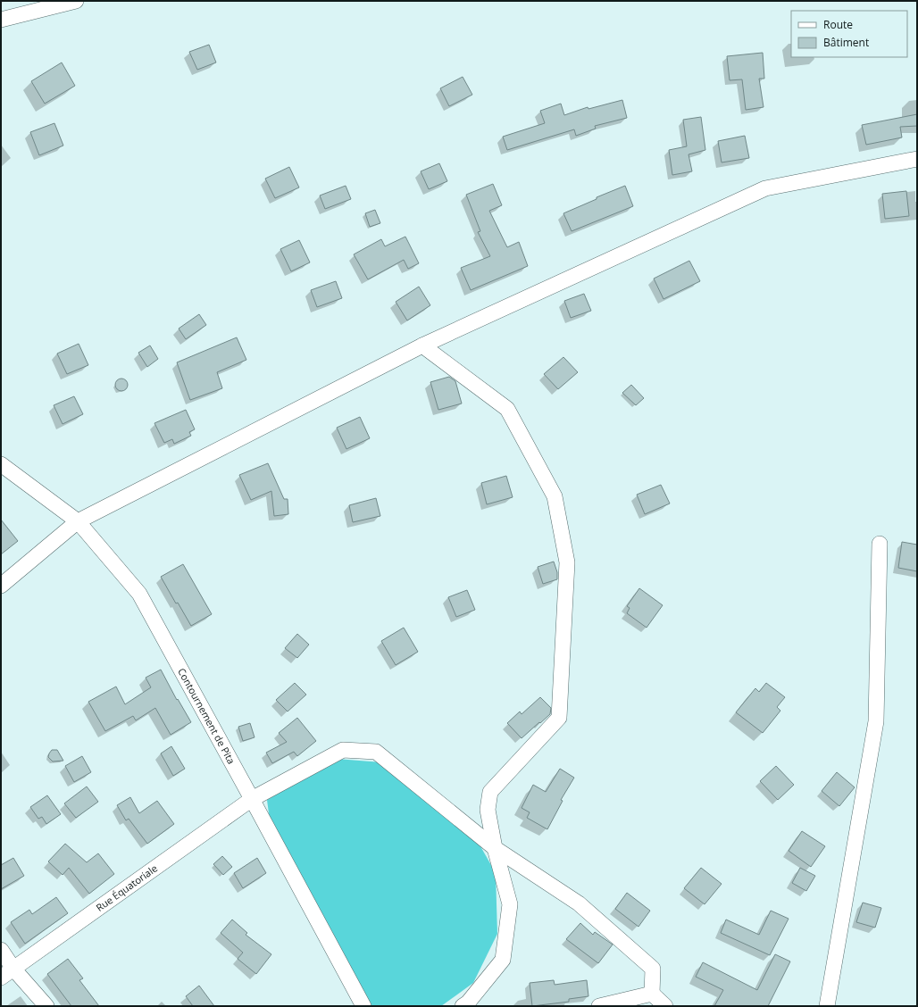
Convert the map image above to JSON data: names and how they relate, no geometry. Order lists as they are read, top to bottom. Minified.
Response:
{"streets":{"street":["Contournement de Pita","Rue Équatoriale"]},"crossings":[["Contournement de Pita","Rue Équatoriale"]],"legend":["Route","Bâtiment"]}
